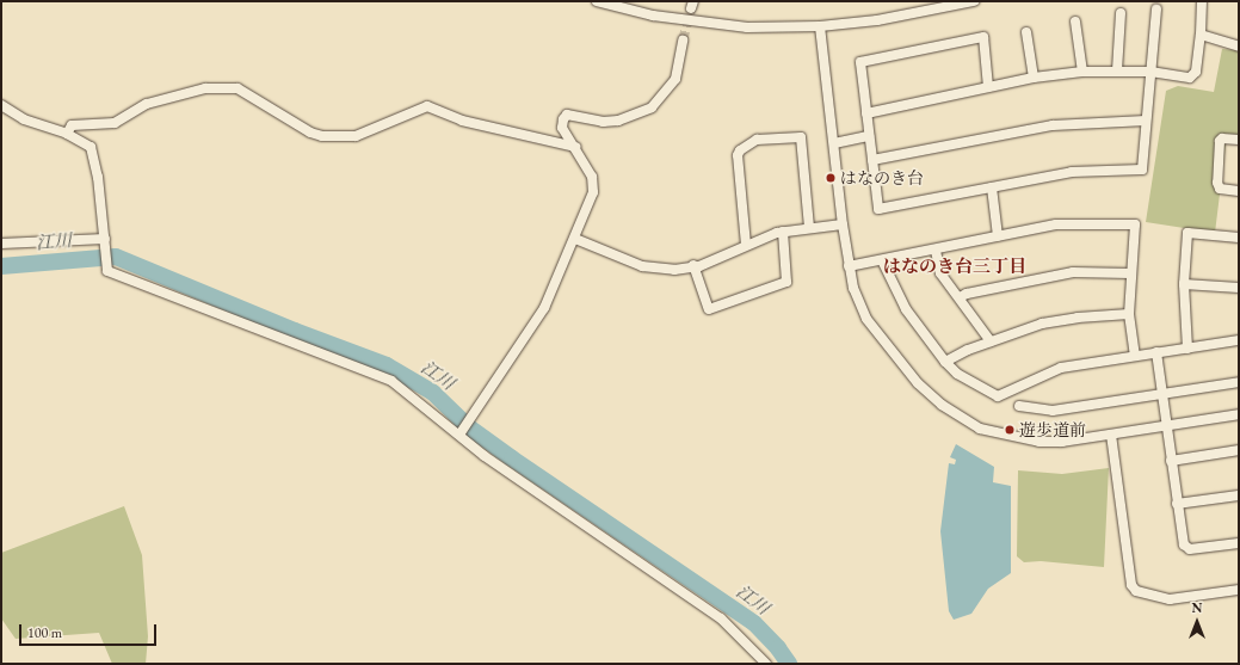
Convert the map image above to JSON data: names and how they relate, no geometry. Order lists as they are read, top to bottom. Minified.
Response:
{"districts":["はなのき台三丁目"],"water":["江川"],"places":["はなのき台","遊歩道前"],"scale_bar":"100 m","north":"top"}
